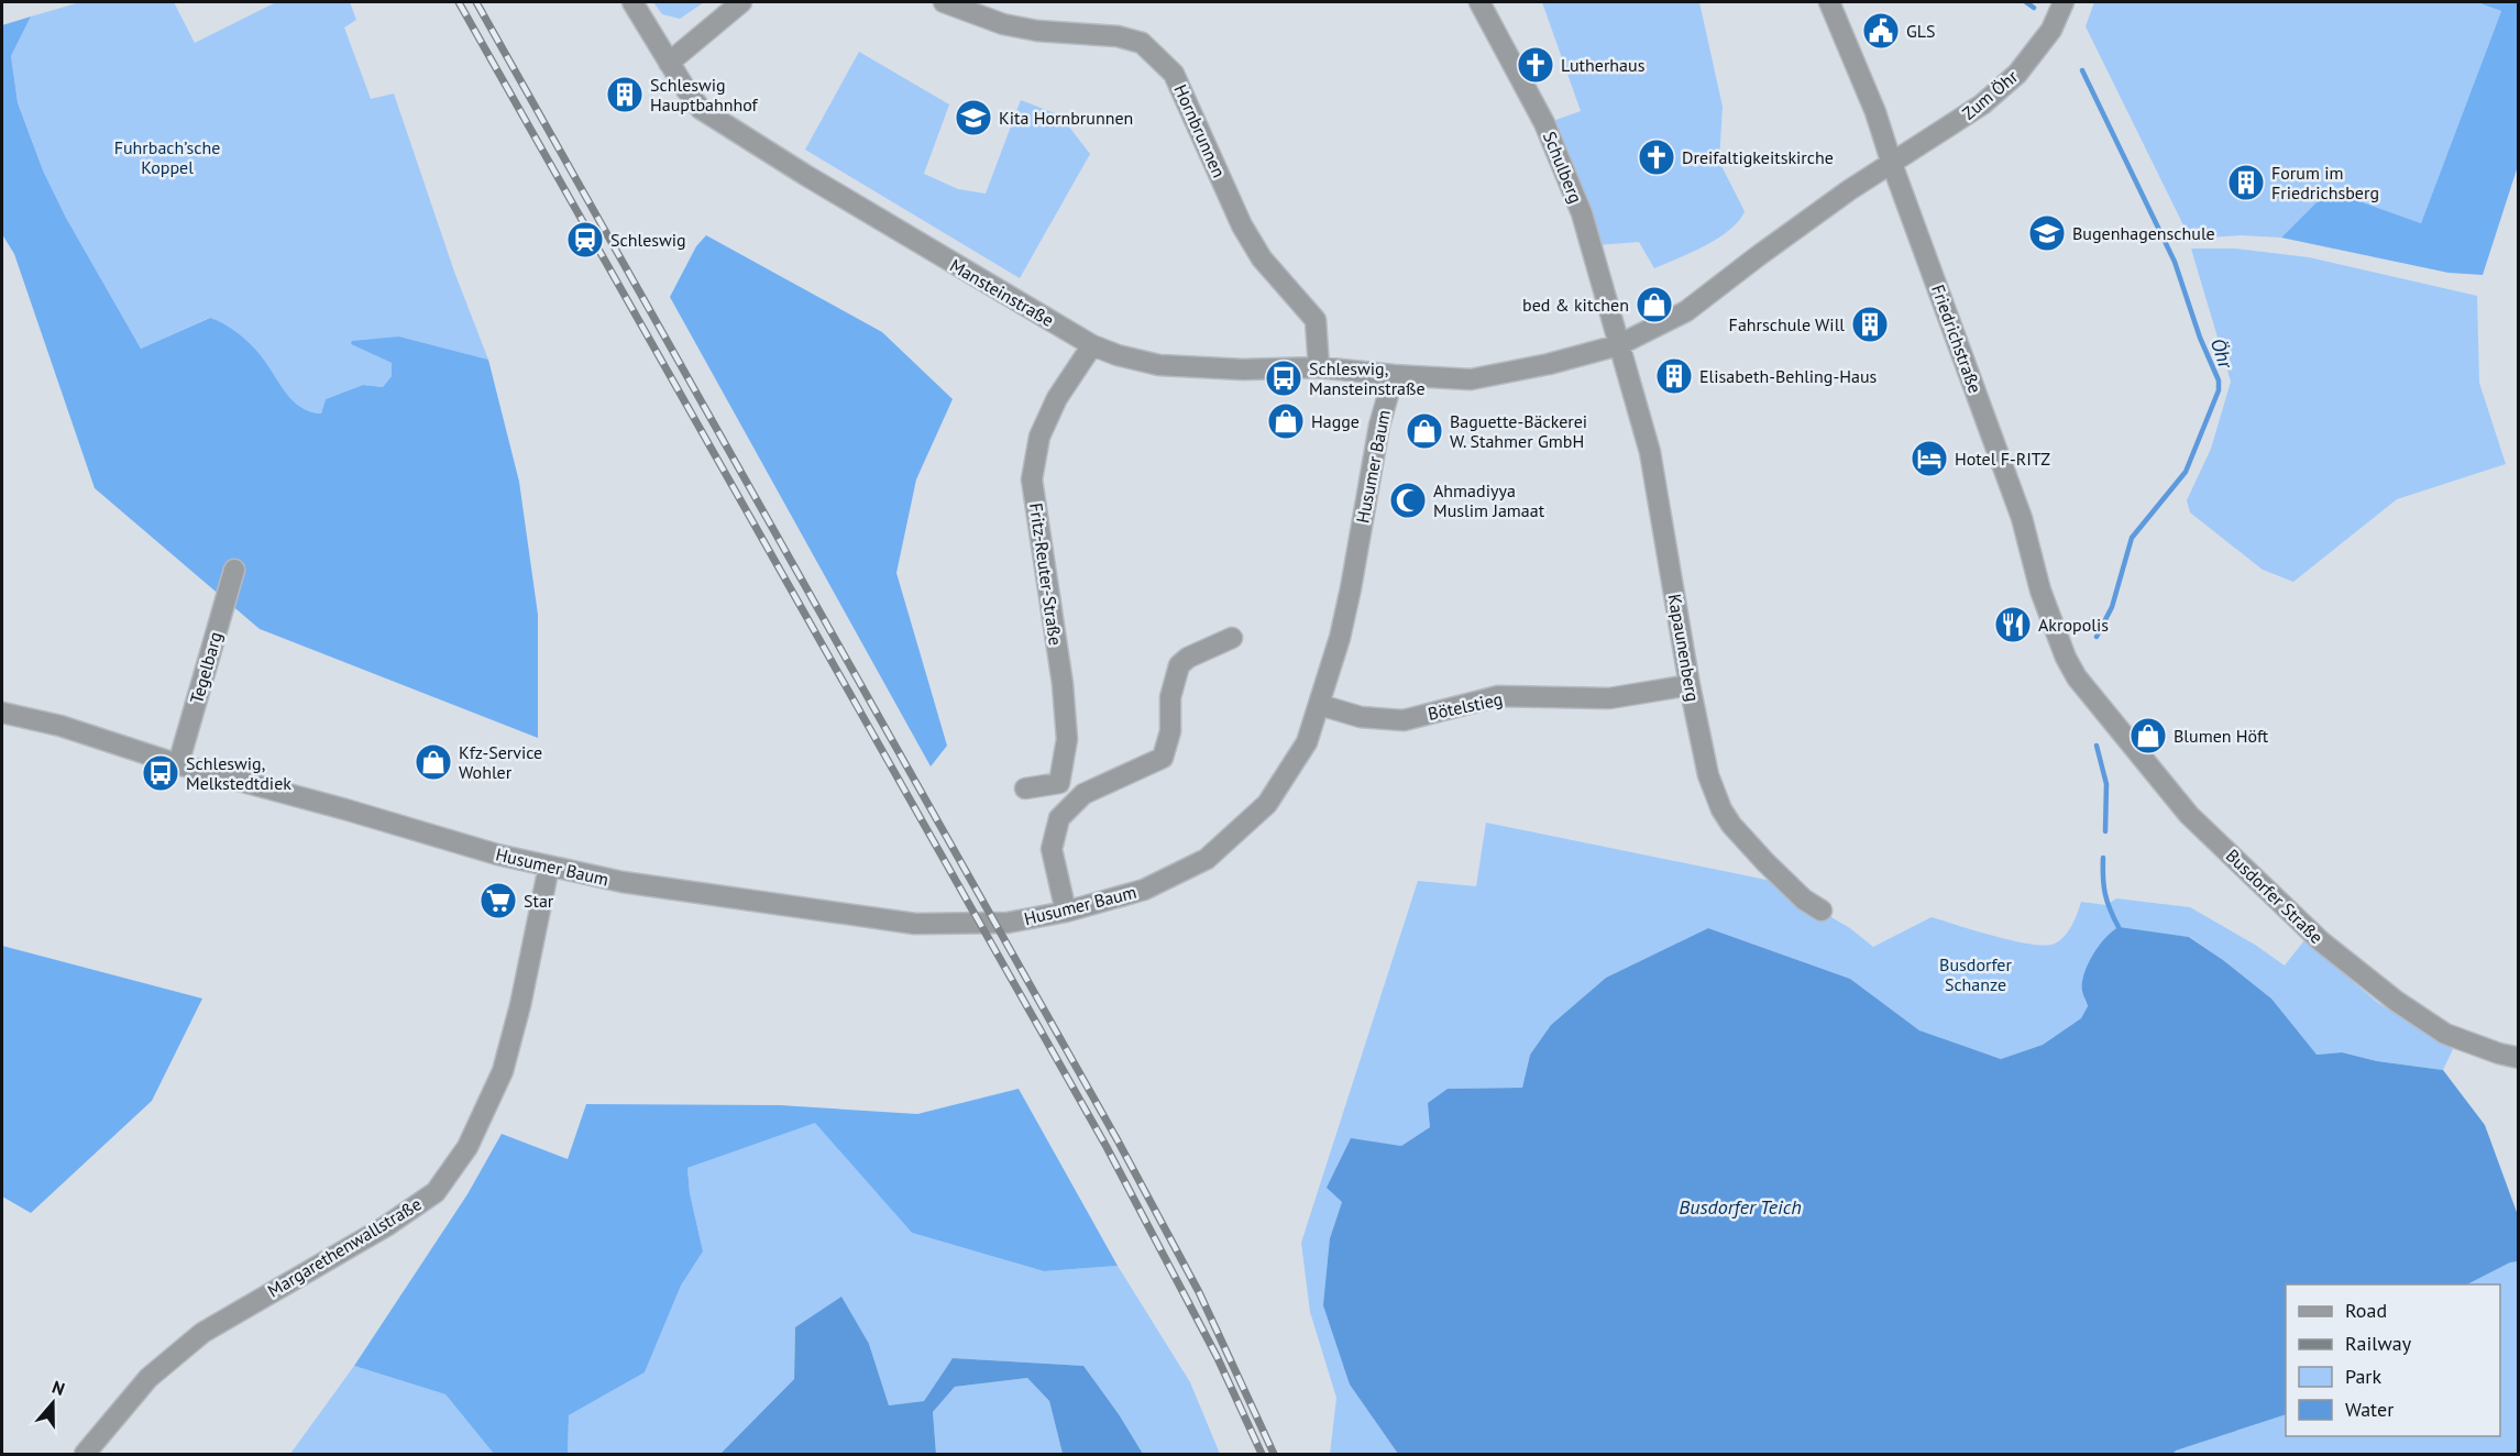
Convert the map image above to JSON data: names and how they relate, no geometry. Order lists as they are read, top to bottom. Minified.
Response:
{"streets":{"street":["Zum Öhr","Hornbrunnen","Schulberg","Mansteinstraße","Friedrichstraße","Husumer Baum","Fritz-Reuter-Straße","Kapaunenberg","Tegelbarg","Bötelstieg","Busdorfer Straße","Margarethenwallstraße"]},"crossings":[["Zum Öhr","Friedrichstraße"],["Hornbrunnen","Mansteinstraße"],["Schulberg","Kapaunenberg"],["Mansteinstraße","Husumer Baum"],["Mansteinstraße","Fritz-Reuter-Straße"],["Friedrichstraße","Busdorfer Straße"],["Husumer Baum","Tegelbarg"],["Husumer Baum","Bötelstieg"],["Husumer Baum","Margarethenwallstraße"],["Kapaunenberg","Bötelstieg"]],"water":["Öhr","Busdorfer Teich"],"parks":["Fuhrbach’sche Koppel","Busdorfer Schanze"],"places":{"public building":["GLS"],"church":["Lutherhaus","Dreifaltigkeitskirche"],"building":["Schleswig Hauptbahnhof","Forum im Friedrichsberg","Fahrschule Will","Elisabeth-Behling-Haus"],"school or university":["Kita Hornbrunnen","Bugenhagenschule"],"station":["Schleswig"],"shop":["bed & kitchen","Hagge","Baguette-Bäckerei W. Stahmer GmbH","Blumen Höft","Kfz-Service Wohler"],"bus stop":["Schleswig, Mansteinstraße","Schleswig, Melkstedtdiek"],"hotel":["Hotel F-RITZ"],"mosque":["Ahmadiyya Muslim Jamaat"],"restaurant":["Akropolis"],"supermarket":["Star"]},"legend":["Road","Railway","Park","Water"],"north":"top"}
